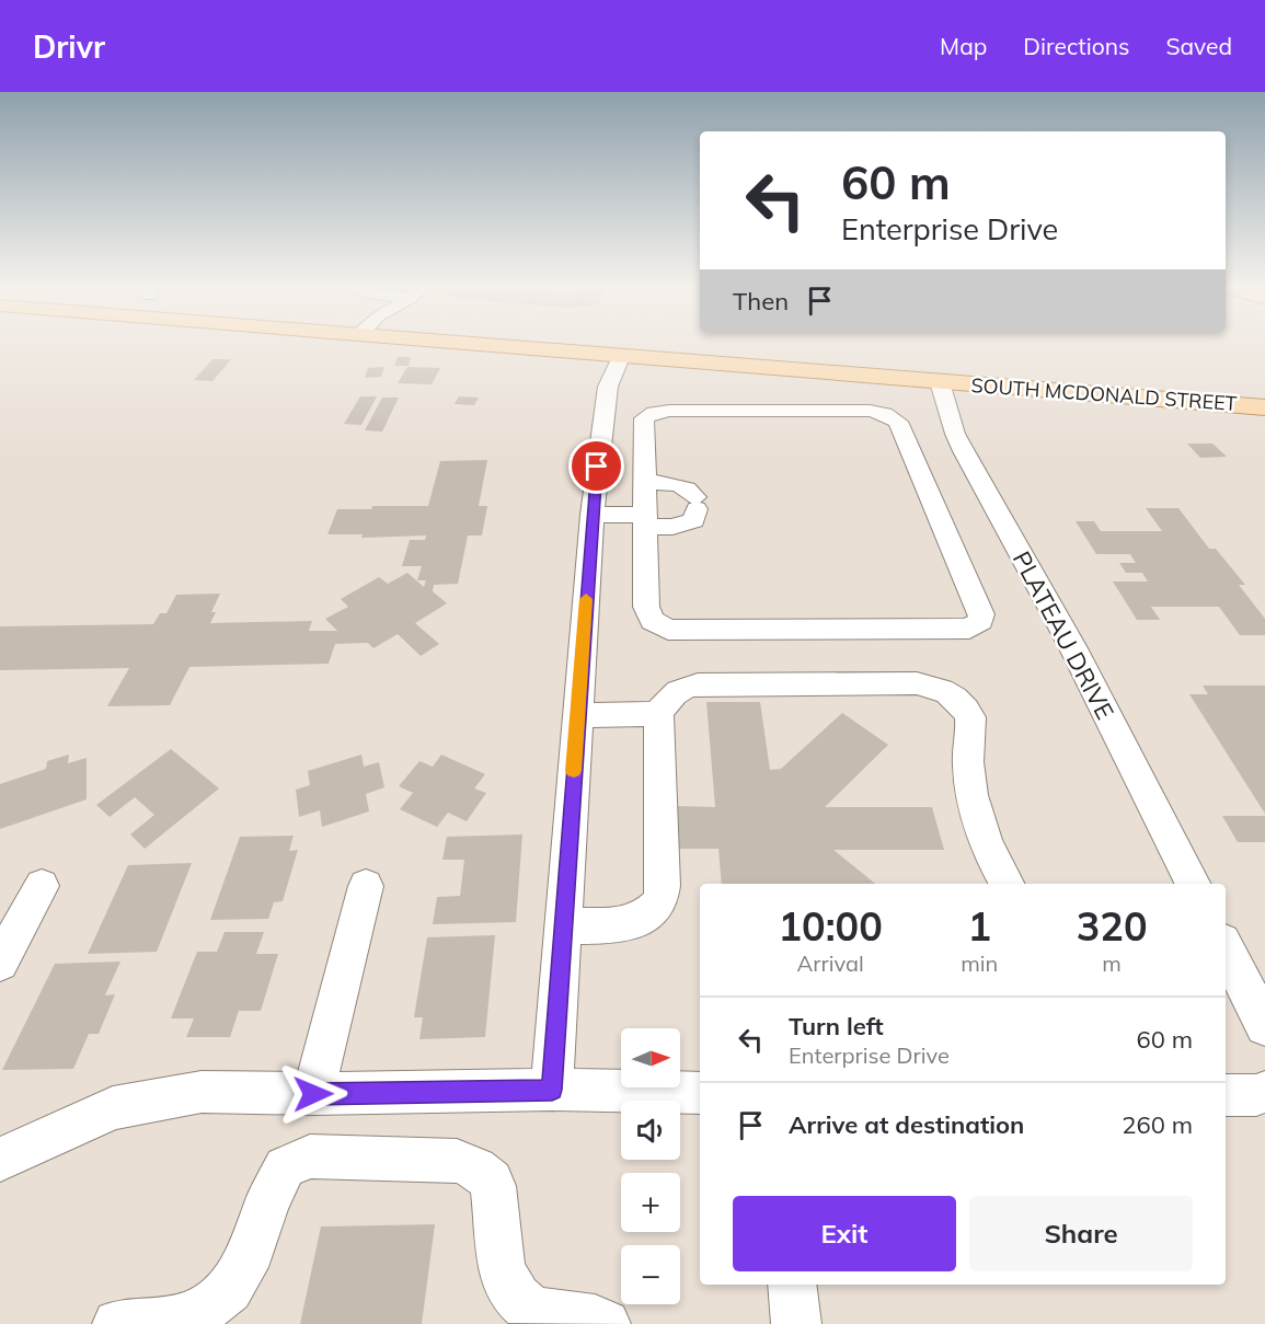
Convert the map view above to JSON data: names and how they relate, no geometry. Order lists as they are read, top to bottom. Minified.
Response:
{"streets":{"main road":["SOUTH MCDONALD STREET"],"street":["PLATEAU DRIVE"]},"crossings":[["SOUTH MCDONALD STREET","PLATEAU DRIVE"]],"north":"right","page":{"header":"Drivr","nav":["Map","Directions","Saved"],"turn":["60 m","Enterprise Drive"],"then":"Then","eta":["10:00","Arrival","1","min","320","m"],"list":[{"name":"Turn left","note":"Enterprise Drive","value":"60 m"},{"name":"Arrive at destination","value":"260 m"}],"map_buttons":["+","−"],"buttons":["Exit","Share"]}}
